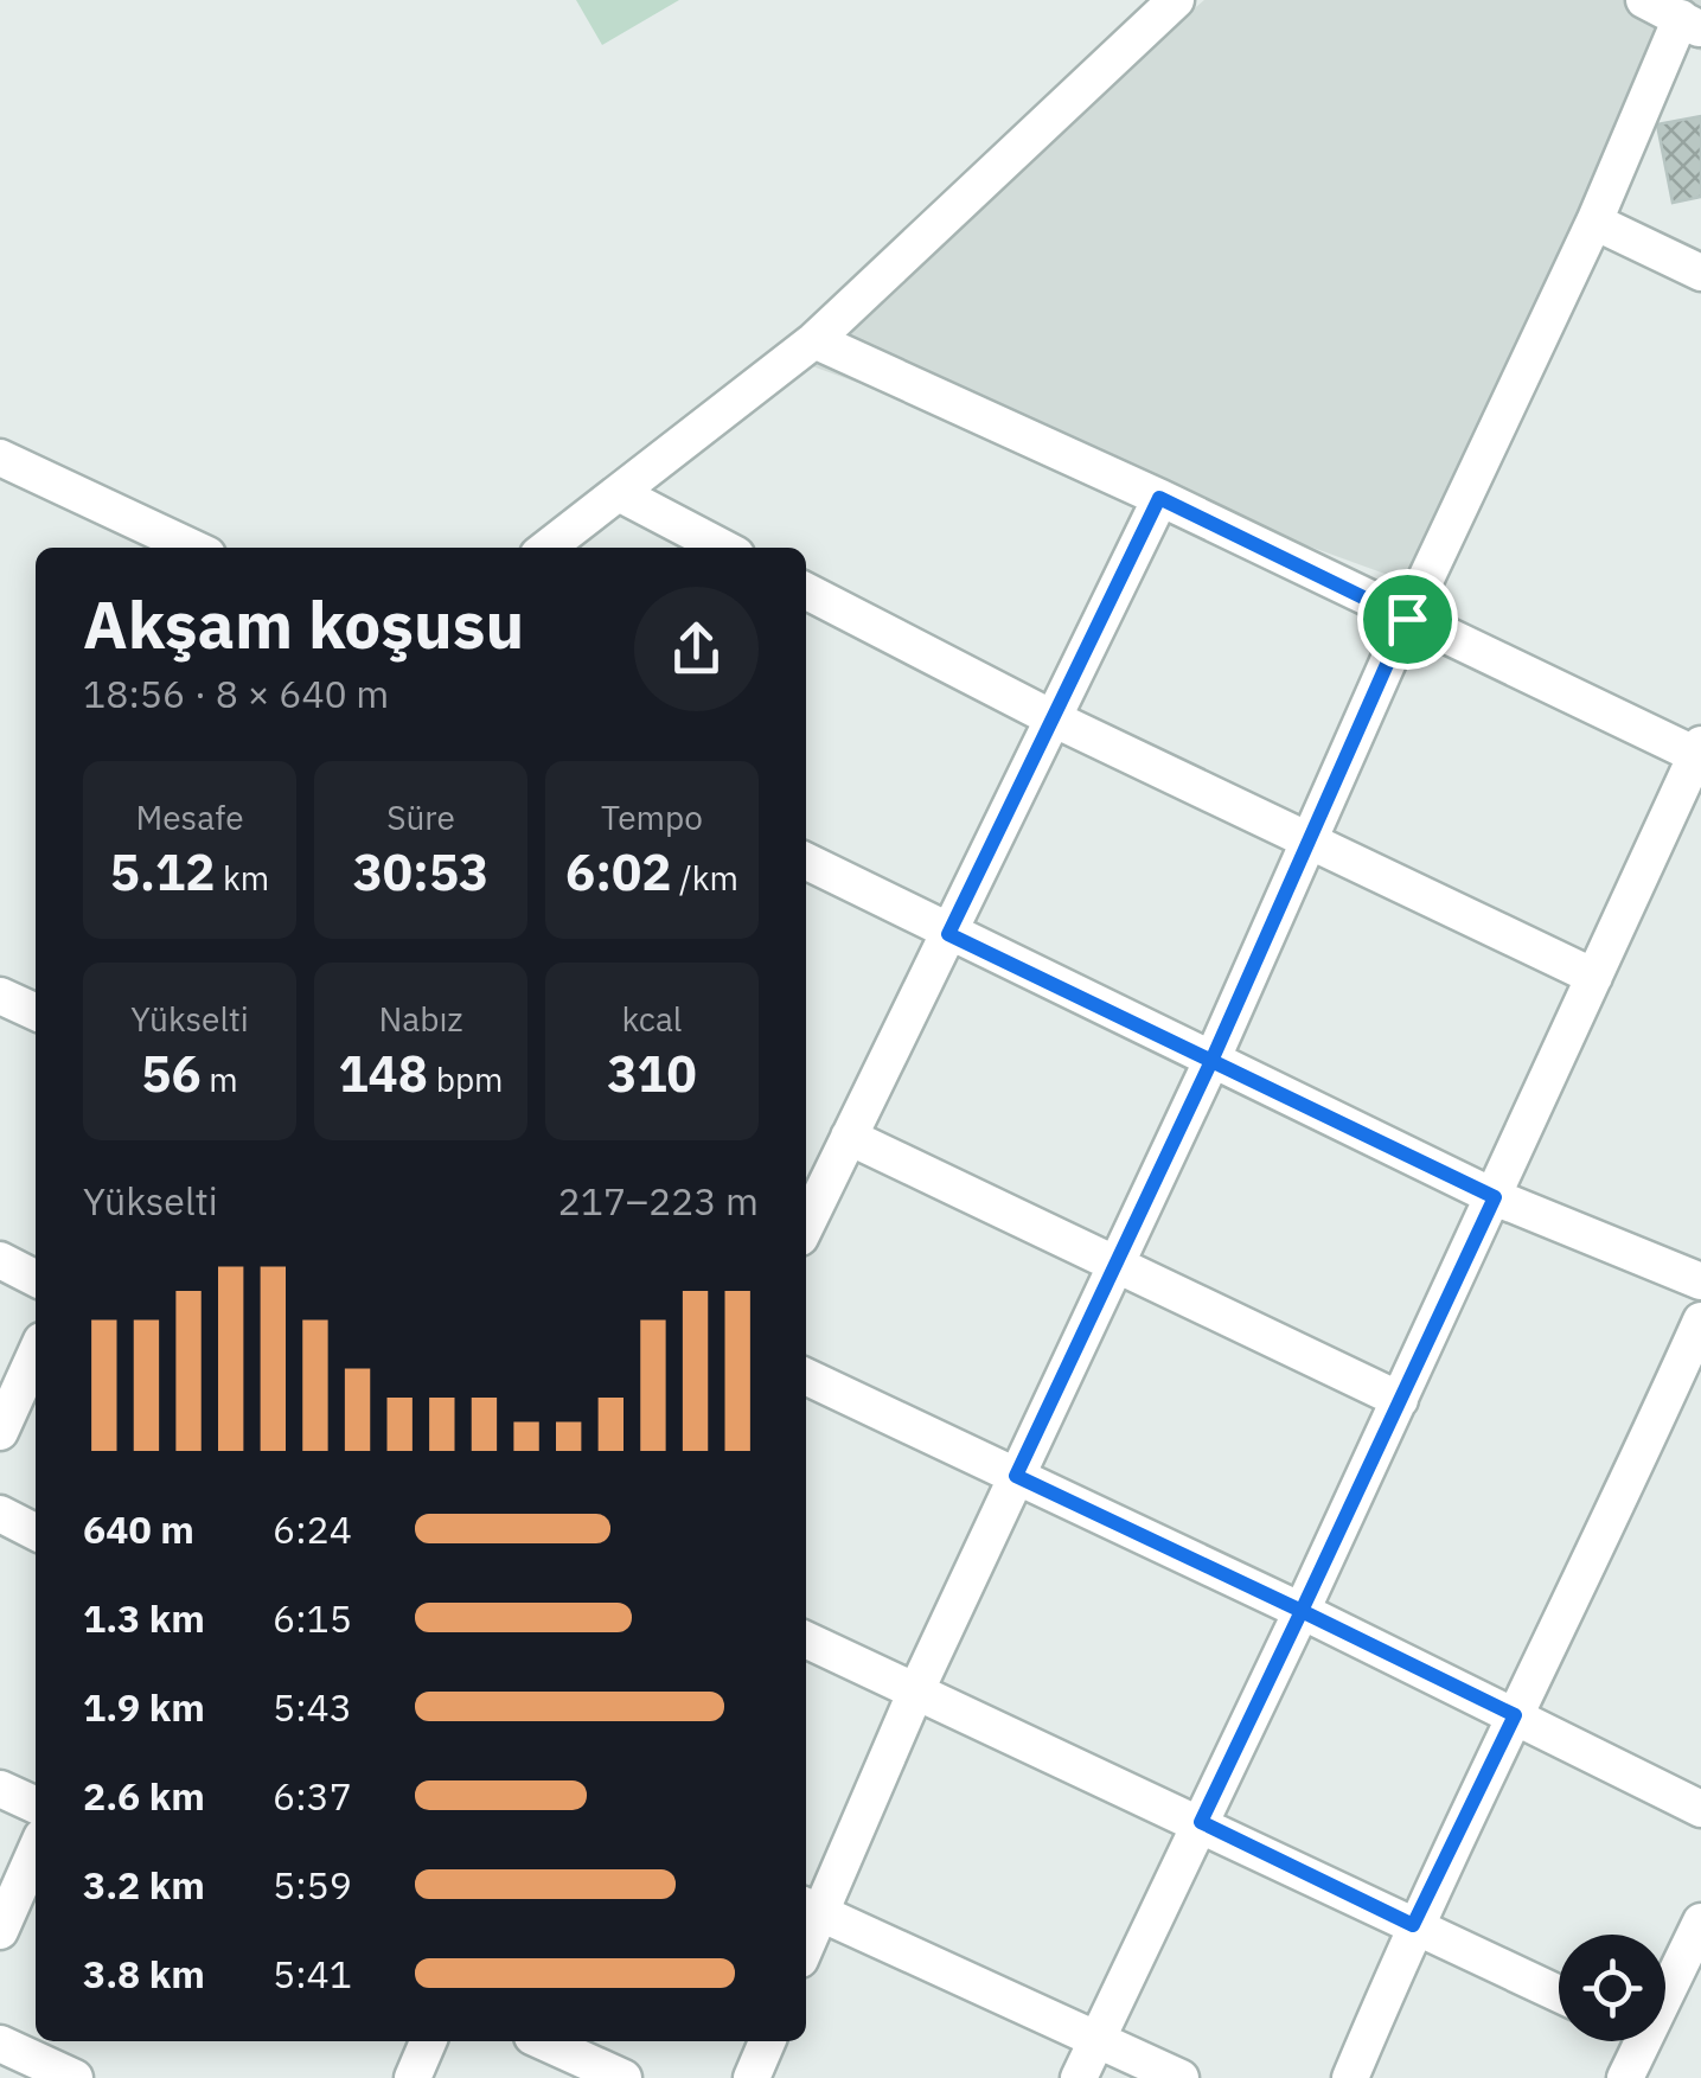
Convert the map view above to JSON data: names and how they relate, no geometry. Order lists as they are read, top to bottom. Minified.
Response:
{"page":{"heading":["Akşam koşusu","18:56 · 8 × 640 m"],"stats":[["Mesafe","5.12 km"],["Süre","30:53"],["Tempo","6:02 /km"],["Yükselti","56 m"],["Nabız","148 bpm"],["kcal","310"]],"chart":["Yükselti","217–223 m"],"list":[{"name":"640 m","note":"6:24"},{"name":"1.3 km","note":"6:15"},{"name":"1.9 km","note":"5:43"},{"name":"2.6 km","note":"6:37"},{"name":"3.2 km","note":"5:59"},{"name":"3.8 km","note":"5:41"}]}}
